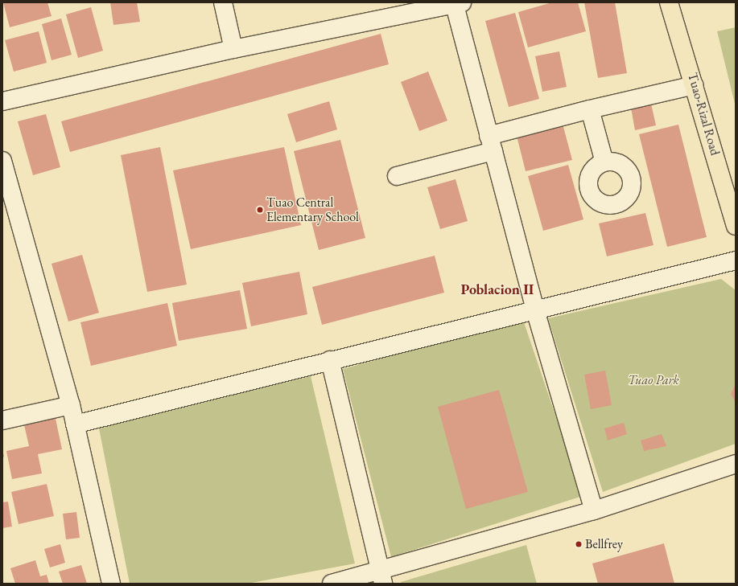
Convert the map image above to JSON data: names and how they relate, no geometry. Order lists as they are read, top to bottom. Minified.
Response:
{"streets":{"main road":["Tuao-Rizal Road"]},"districts":["Poblacion II"],"parks":["Tuao Park"],"places":["Tuao Central Elementary School","Bellfrey"]}
